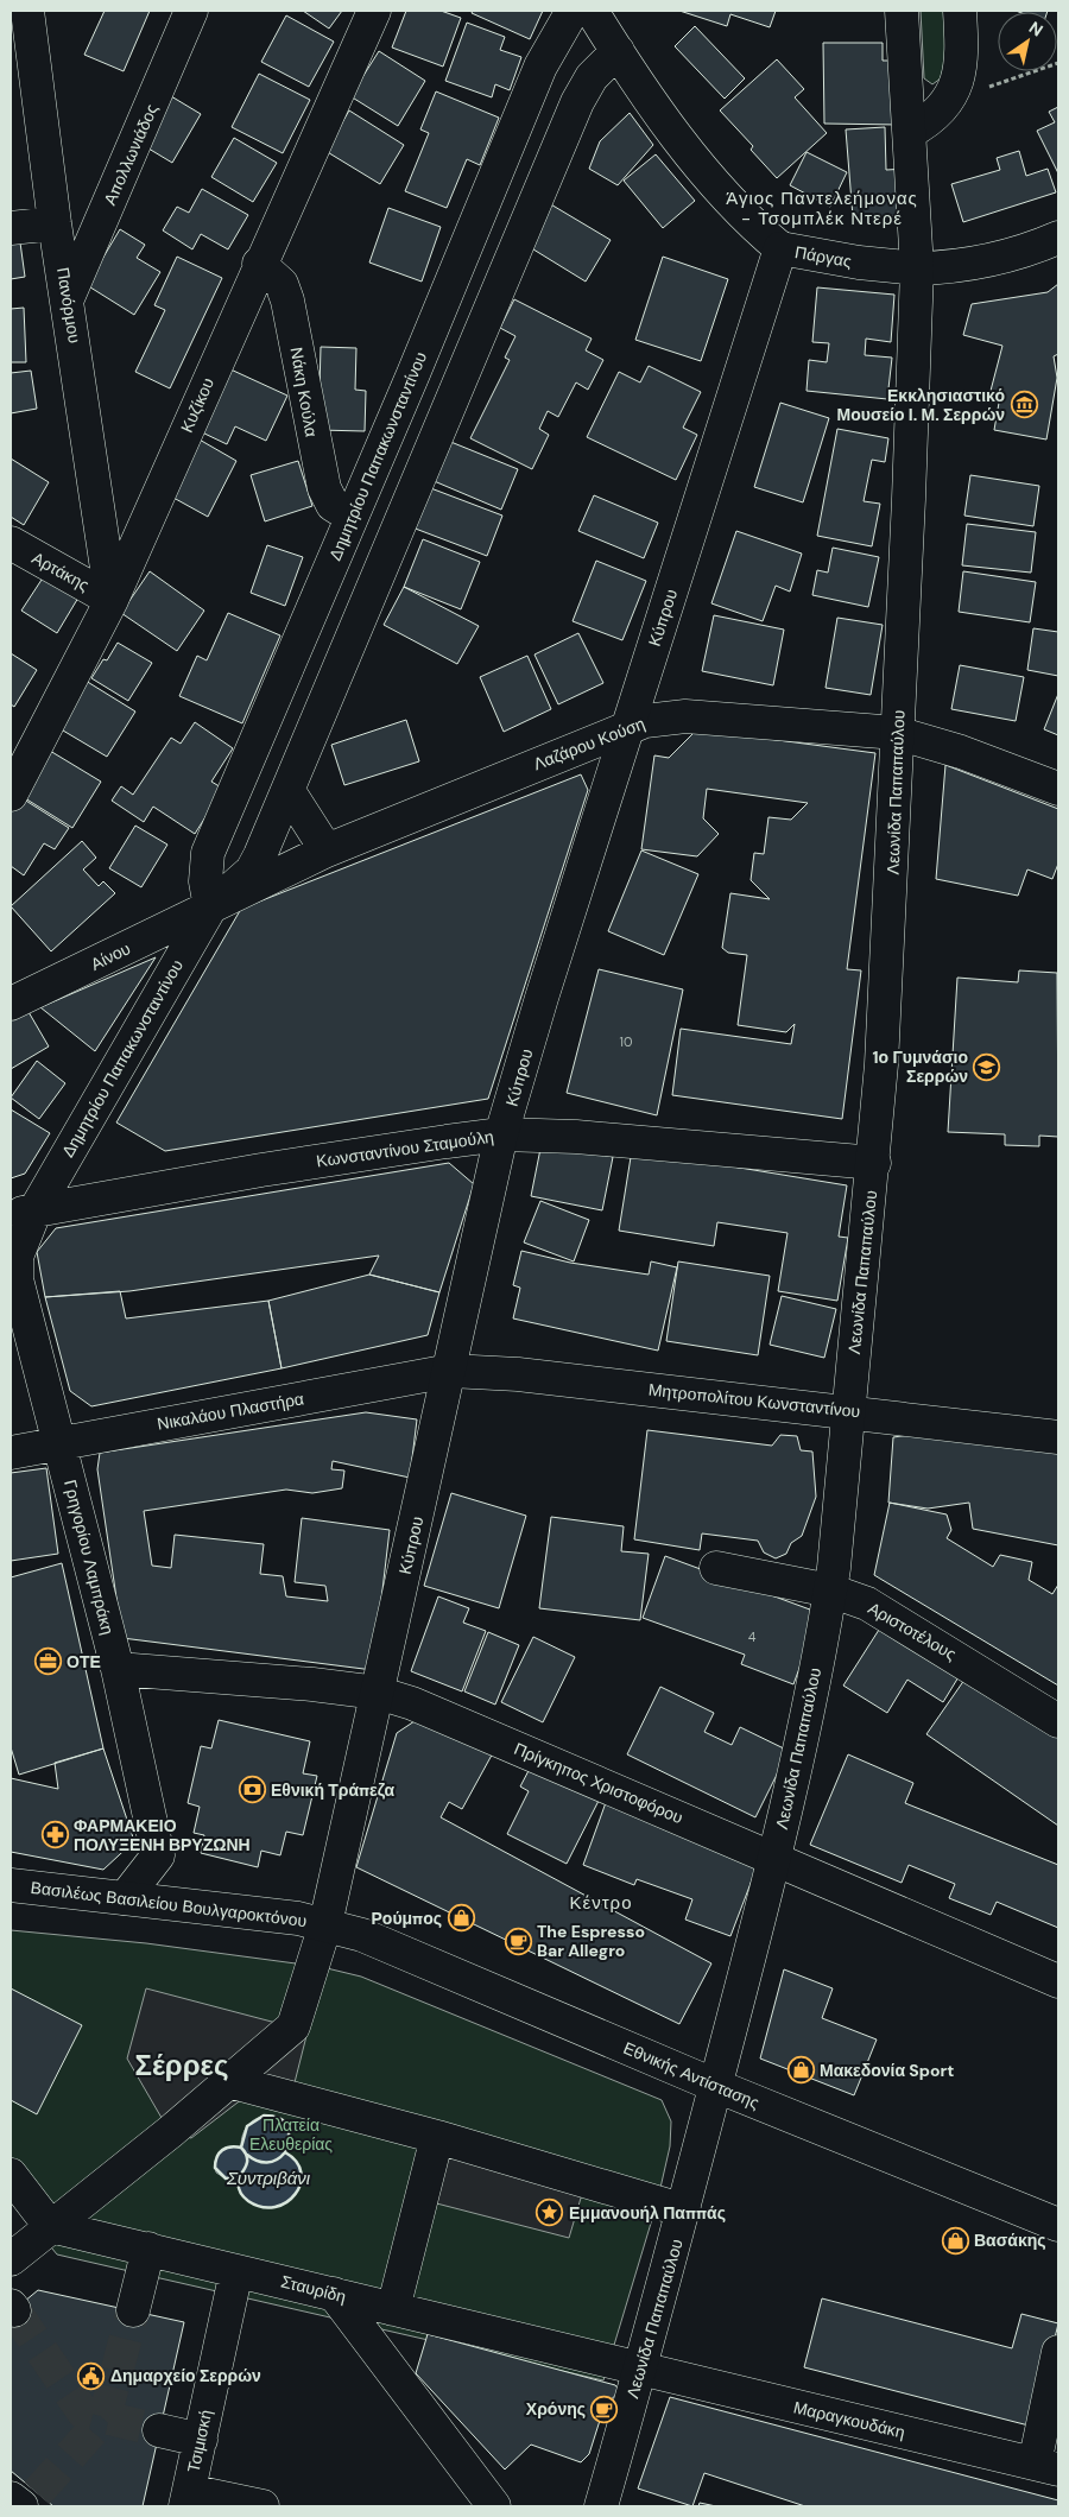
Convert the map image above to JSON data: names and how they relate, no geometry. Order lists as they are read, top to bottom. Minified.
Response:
{"streets":{"street":["Απολλωνιάδος","Πάργας","Πανόρμου","Νάκη Κούλα","Κυζίκου","Δημητρίου Παπακωνσταντίνου","Αρτάκης","Κύπρου","Λαζάρου Κούση","Λεωνίδα Παπαπαύλου","Αίνου","Κωνσταντίνου Σταμούλη","Μητροπολίτου Κωνσταντίνου","Νικαλάου Πλαστήρα","Γρηγορίου Λαμπράκη","Αριστοτέλους","Πρίγκηπος Χριστοφόρου","Βασιλέως Βασιλείου Βουλγαροκτόνου","Εθνικής Αντίστασης","Σταυρίδη","Μαραγκουδάκη","Τσιμισκή"]},"crossings":[["Απολλωνιάδος","Πανόρμου"],["Πάργας","Δημητρίου Παπακωνσταντίνου"],["Πάργας","Κύπρου"],["Πάργας","Λεωνίδα Παπαπαύλου"],["Πανόρμου","Κυζίκου"],["Πανόρμου","Αρτάκης"],["Νάκη Κούλα","Κυζίκου"],["Νάκη Κούλα","Δημητρίου Παπακωνσταντίνου"],["Κυζίκου","Αρτάκης"],["Δημητρίου Παπακωνσταντίνου","Λαζάρου Κούση"],["Δημητρίου Παπακωνσταντίνου","Αίνου"],["Δημητρίου Παπακωνσταντίνου","Κωνσταντίνου Σταμούλη"],["Δημητρίου Παπακωνσταντίνου","Γρηγορίου Λαμπράκη"],["Κύπρου","Λαζάρου Κούση"],["Κύπρου","Κωνσταντίνου Σταμούλη"],["Κύπρου","Μητροπολίτου Κωνσταντίνου"],["Κύπρου","Νικαλάου Πλαστήρα"],["Κύπρου","Πρίγκηπος Χριστοφόρου"],["Κύπρου","Βασιλέως Βασιλείου Βουλγαροκτόνου"],["Κύπρου","Εθνικής Αντίστασης"],["Κύπρου","Σταυρίδη"],["Λαζάρου Κούση","Λεωνίδα Παπαπαύλου"],["Λαζάρου Κούση","Αίνου"],["Λεωνίδα Παπαπαύλου","Κωνσταντίνου Σταμούλη"],["Λεωνίδα Παπαπαύλου","Μητροπολίτου Κωνσταντίνου"],["Λεωνίδα Παπαπαύλου","Αριστοτέλους"],["Λεωνίδα Παπαπαύλου","Πρίγκηπος Χριστοφόρου"],["Λεωνίδα Παπαπαύλου","Εθνικής Αντίστασης"],["Λεωνίδα Παπαπαύλου","Σταυρίδη"],["Λεωνίδα Παπαπαύλου","Μαραγκουδάκη"],["Κωνσταντίνου Σταμούλη","Γρηγορίου Λαμπράκη"],["Μητροπολίτου Κωνσταντίνου","Νικαλάου Πλαστήρα"],["Νικαλάου Πλαστήρα","Γρηγορίου Λαμπράκη"],["Γρηγορίου Λαμπράκη","Πρίγκηπος Χριστοφόρου"],["Γρηγορίου Λαμπράκη","Βασιλέως Βασιλείου Βουλγαροκτόνου"],["Βασιλέως Βασιλείου Βουλγαροκτόνου","Εθνικής Αντίστασης"],["Σταυρίδη","Μαραγκουδάκη"],["Σταυρίδη","Τσιμισκή"]],"districts":["Άγιος Παντελεήμονας - Τσομπλέκ Ντερέ","Κέντρο","Σέρρες"],"water":["Συντριβάνι"],"parks":["Πλατεία Ελευθερίας"],"places":{"museum":["Εκκλησιαστικό Μουσείο Ι. Μ. Σερρών"],"school or university":["1ο Γυμνάσιο Σερρών"],"office":["ΟΤΕ"],"bank":["Εθνική Τράπεζα"],"pharmacy":["ΦΑΡΜΑΚΕΙΟ ΠΟΛΥΞΕΝΗ ΒΡΥΖΩΝΗ"],"shop":["Ρούμπος","Μακεδονία Sport","Βασάκης"],"cafe":["The Espresso Bar Allegro","Χρόνης"],"place":["Εμμανουήλ Παππάς"],"public building":["Δημαρχείο Σερρών"]},"house_numbers":["10","4"],"north":"top right"}
